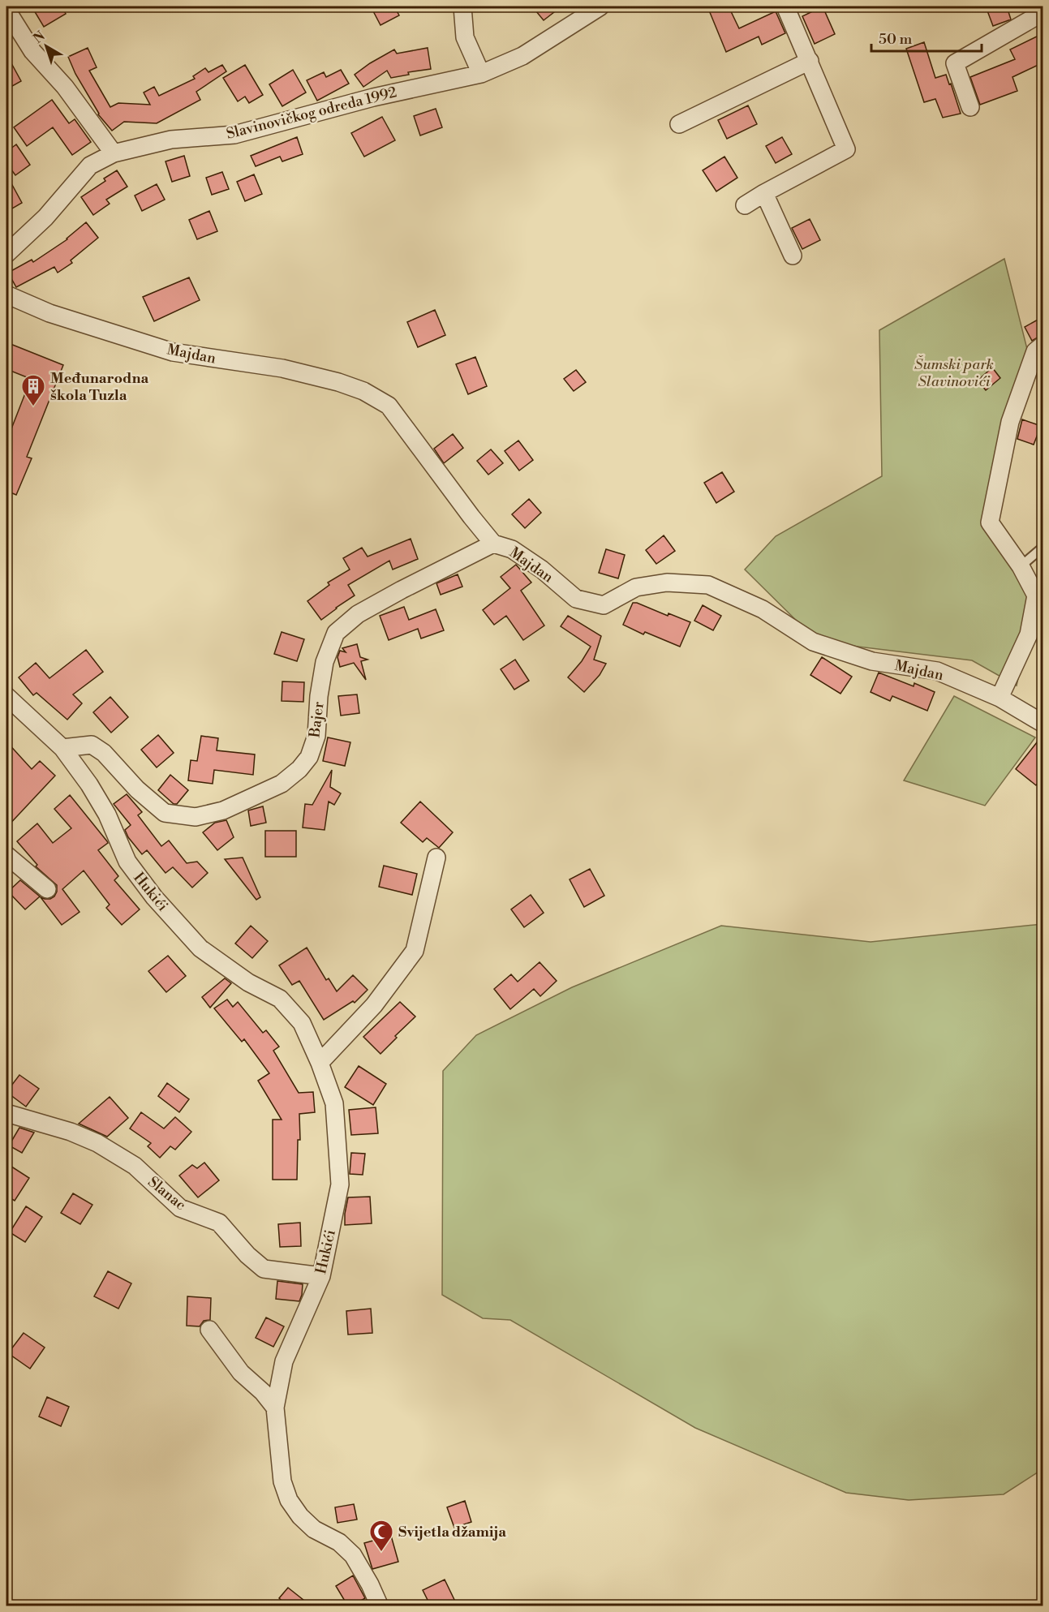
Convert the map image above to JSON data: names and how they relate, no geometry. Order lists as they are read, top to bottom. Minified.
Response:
{"streets":{"street":["Slavinovičkog odreda 1992","Majdan","Bajer","Hukići","Slanac"]},"crossings":[["Majdan","Bajer"],["Bajer","Hukići"],["Hukići","Slanac"]],"parks":["Šumski park Slavinovići"],"places":{"building":["Međunarodna škola Tuzla"],"mosque":["Svijetla džamija"]},"scale_bar":"50 m","north":"top left"}
